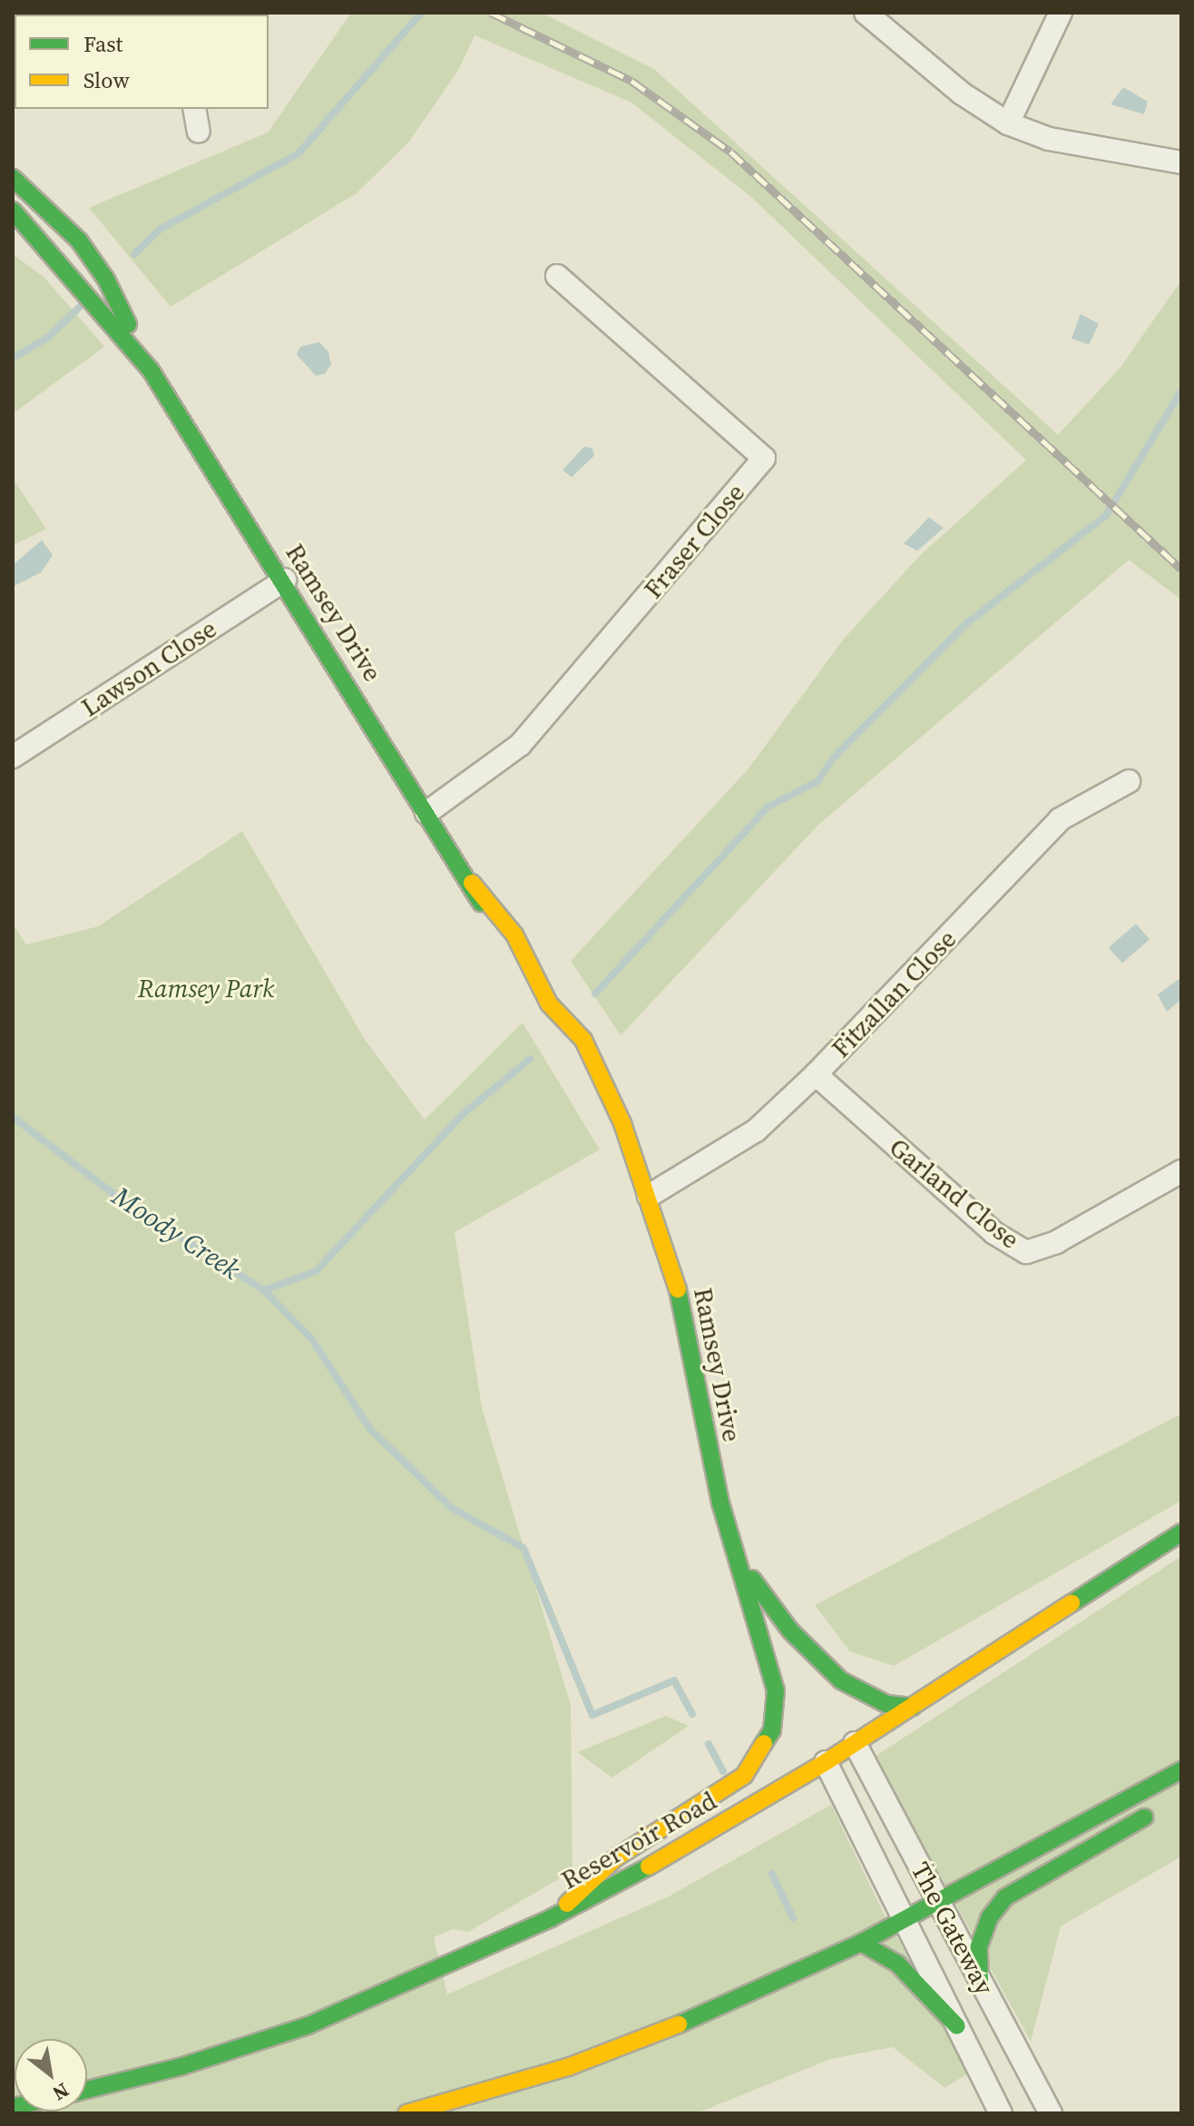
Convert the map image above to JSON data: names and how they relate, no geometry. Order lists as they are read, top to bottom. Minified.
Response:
{"streets":{"main road":["Ramsey Drive","Reservoir Road"],"street":["Fraser Close","Lawson Close","Fitzallan Close","Garland Close","The Gateway"]},"crossings":[["Fraser Close","Ramsey Drive"],["Ramsey Drive","Lawson Close"],["Ramsey Drive","Fitzallan Close"],["Ramsey Drive","Reservoir Road"],["Fitzallan Close","Garland Close"],["Reservoir Road","The Gateway"]],"water":["Moody Creek"],"parks":["Ramsey Park"],"legend":["Fast","Slow"],"north":"bottom right"}
